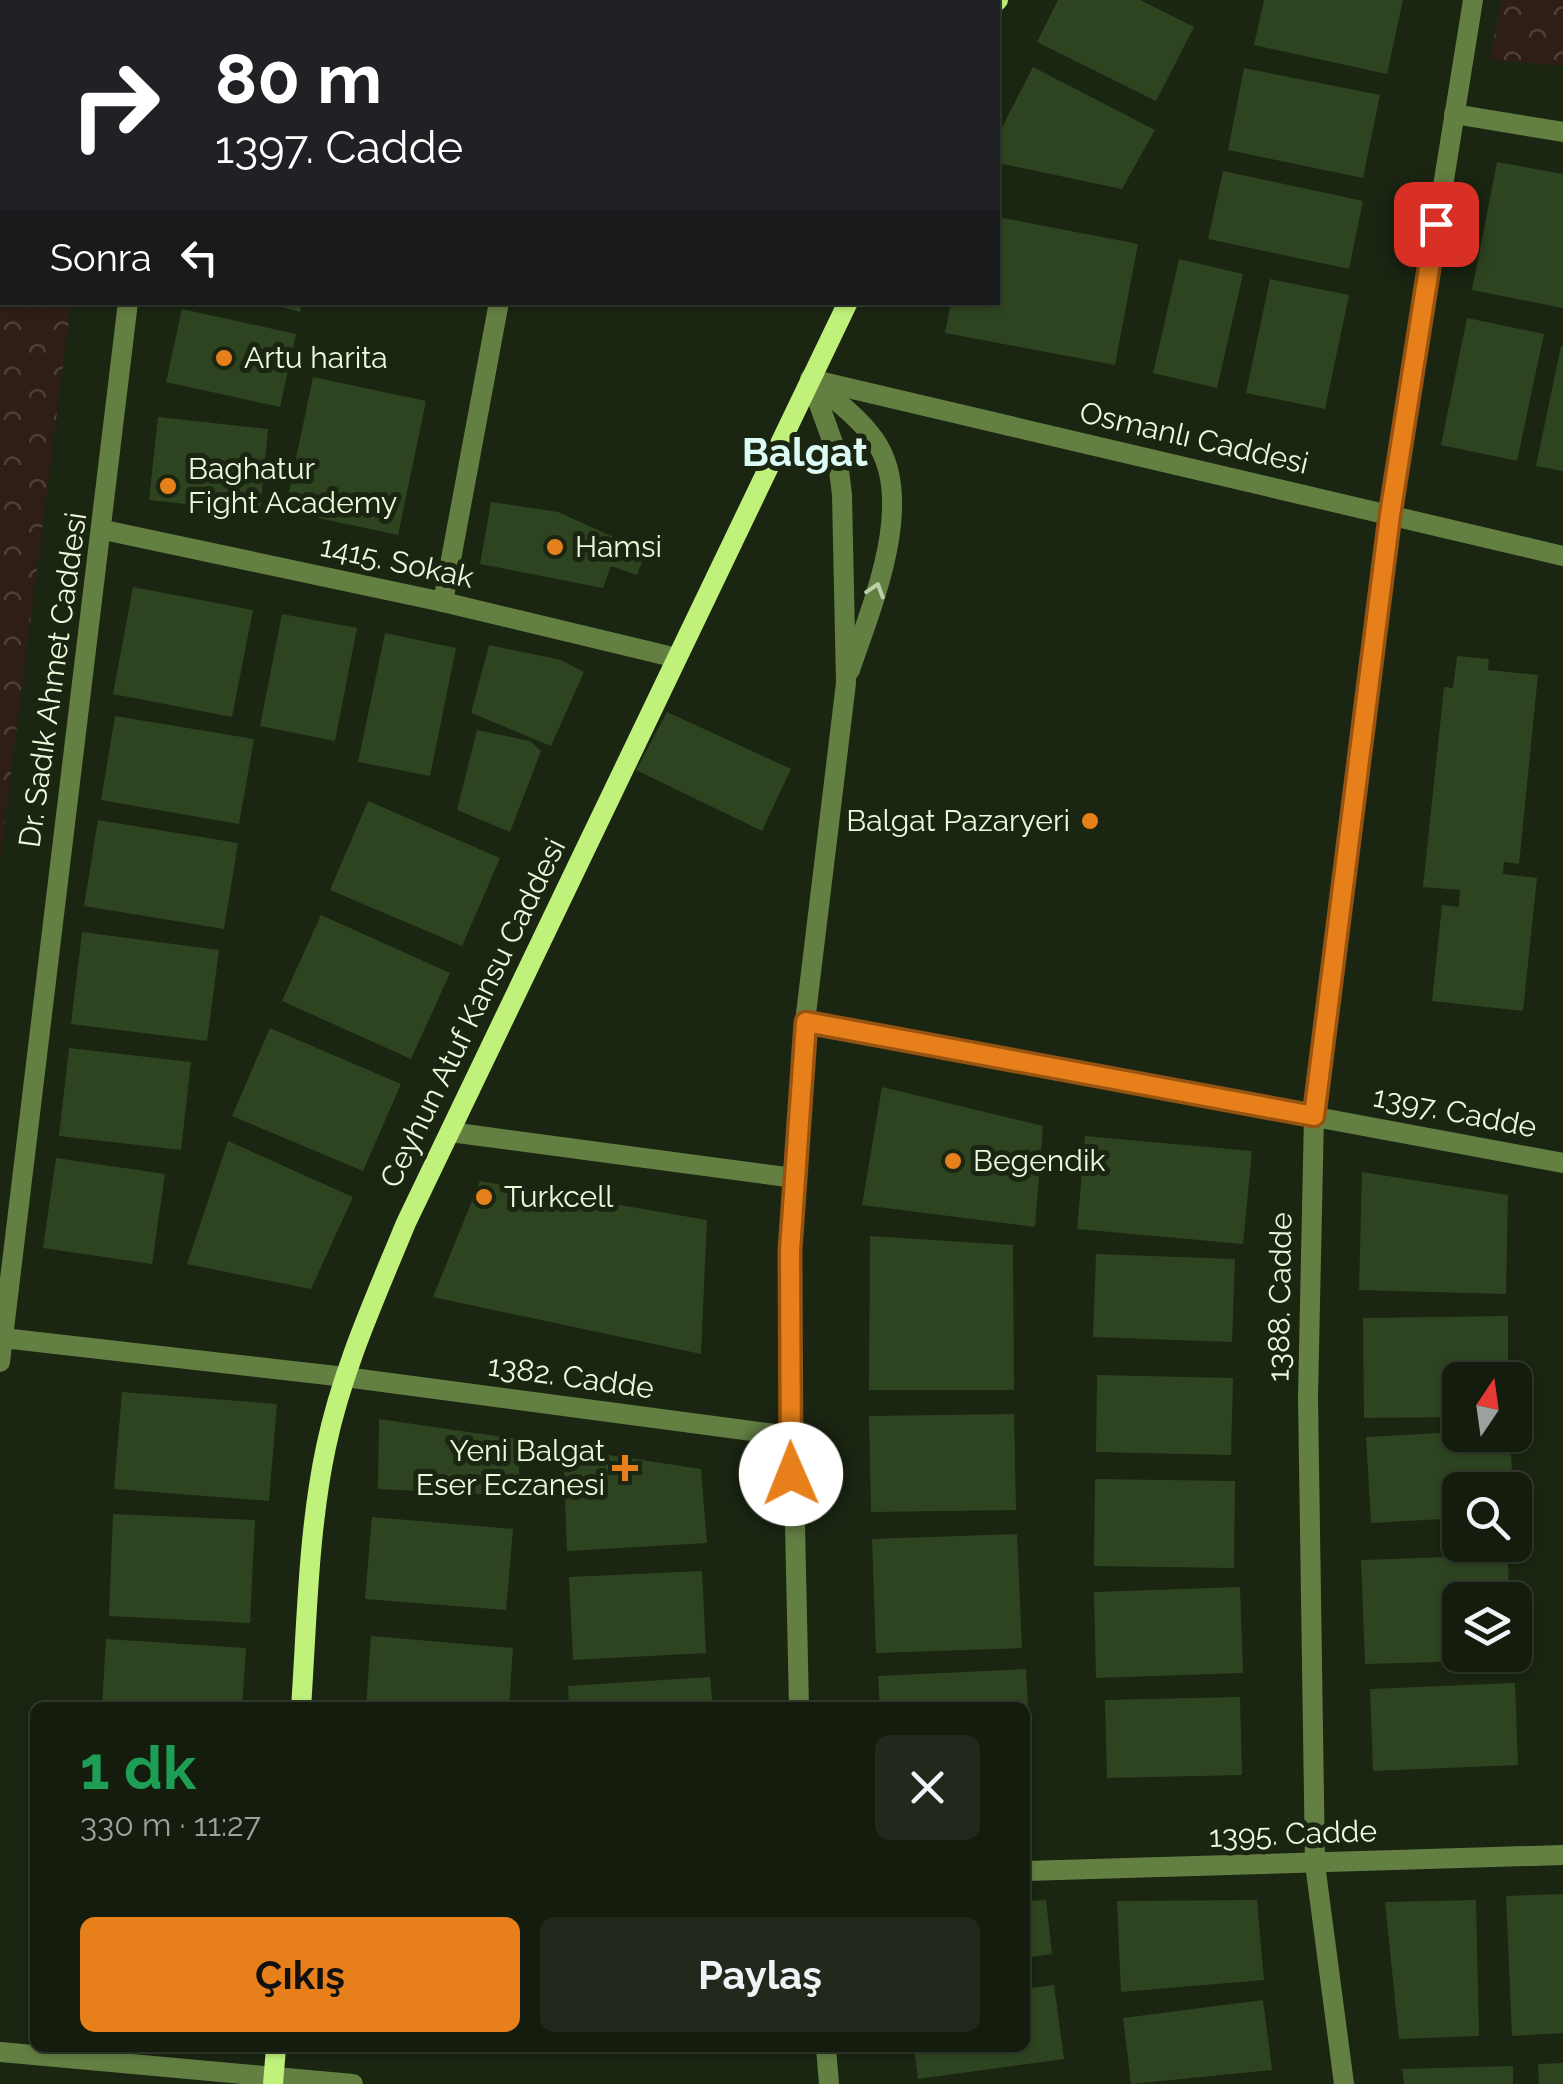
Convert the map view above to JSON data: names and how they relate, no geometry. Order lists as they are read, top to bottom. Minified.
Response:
{"streets":{"main road":["Ceyhun Atuf Kansu Caddesi"],"street":["Osmanlı Caddesi","1415. Sokak","Dr. Sadık Ahmet Caddesi","1397. Cadde","1388. Cadde","1382. Cadde","1395. Cadde"]},"crossings":[["Osmanlı Caddesi","Ceyhun Atuf Kansu Caddesi"],["Osmanlı Caddesi","1388. Cadde"],["1415. Sokak","Dr. Sadık Ahmet Caddesi"],["1415. Sokak","Ceyhun Atuf Kansu Caddesi"],["Dr. Sadık Ahmet Caddesi","1382. Cadde"],["Ceyhun Atuf Kansu Caddesi","1382. Cadde"],["1397. Cadde","1388. Cadde"],["1388. Cadde","1395. Cadde"]],"districts":["Balgat"],"places":{"other":["Artu harita","Baghatur Fight Academy","Hamsi","Balgat Pazaryeri","Begendik","Turkcell"],"health":["Yeni Balgat Eser Eczanesi"]},"north":"top","page":{"turn":["80 m","1397. Cadde"],"then":"Sonra","heading":["1 dk","330 m · 11:27"],"buttons":["Çıkış","Paylaş"]}}
